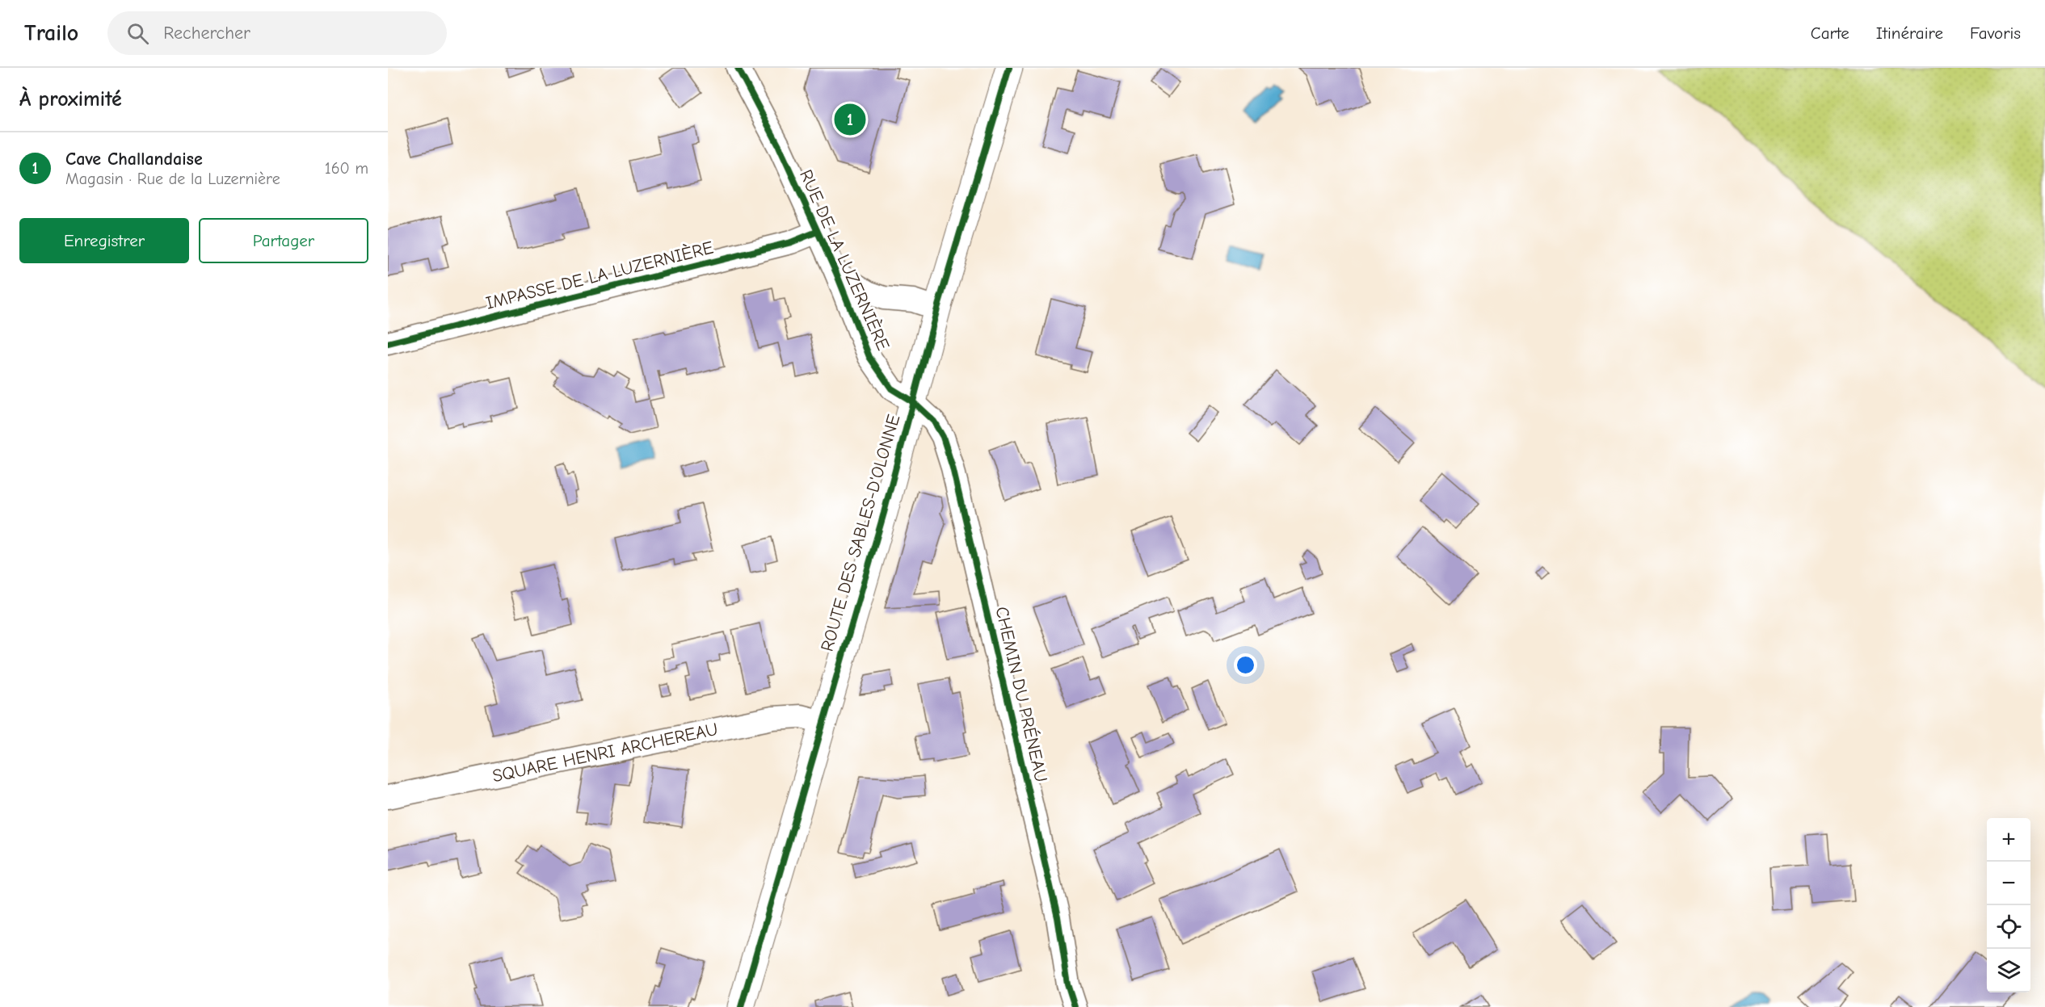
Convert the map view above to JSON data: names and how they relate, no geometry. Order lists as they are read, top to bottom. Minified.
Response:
{"streets":{"main road":["ROUTE DES SABLES-D'OLONNE"],"street":["RUE DE LA LUZERNIÈRE","IMPASSE DE LA LUZERNIÈRE","CHEMIN DU PRÉNEAU","SQUARE HENRI ARCHEREAU"]},"crossings":[["RUE DE LA LUZERNIÈRE","IMPASSE DE LA LUZERNIÈRE"],["RUE DE LA LUZERNIÈRE","ROUTE DES SABLES-D'OLONNE"],["RUE DE LA LUZERNIÈRE","CHEMIN DU PRÉNEAU"],["ROUTE DES SABLES-D'OLONNE","CHEMIN DU PRÉNEAU"],["ROUTE DES SABLES-D'OLONNE","SQUARE HENRI ARCHEREAU"]],"page":{"header":"Trailo","search":"Rechercher","nav":["Carte","Itinéraire","Favoris"],"heading":"À proximité","pins":"1","list":[{"mark":"1","name":"Cave Challandaise","note":"Magasin · Rue de la Luzernière","value":"160 m"}],"buttons":["Enregistrer","Partager"],"map_buttons":["+","−"]}}
